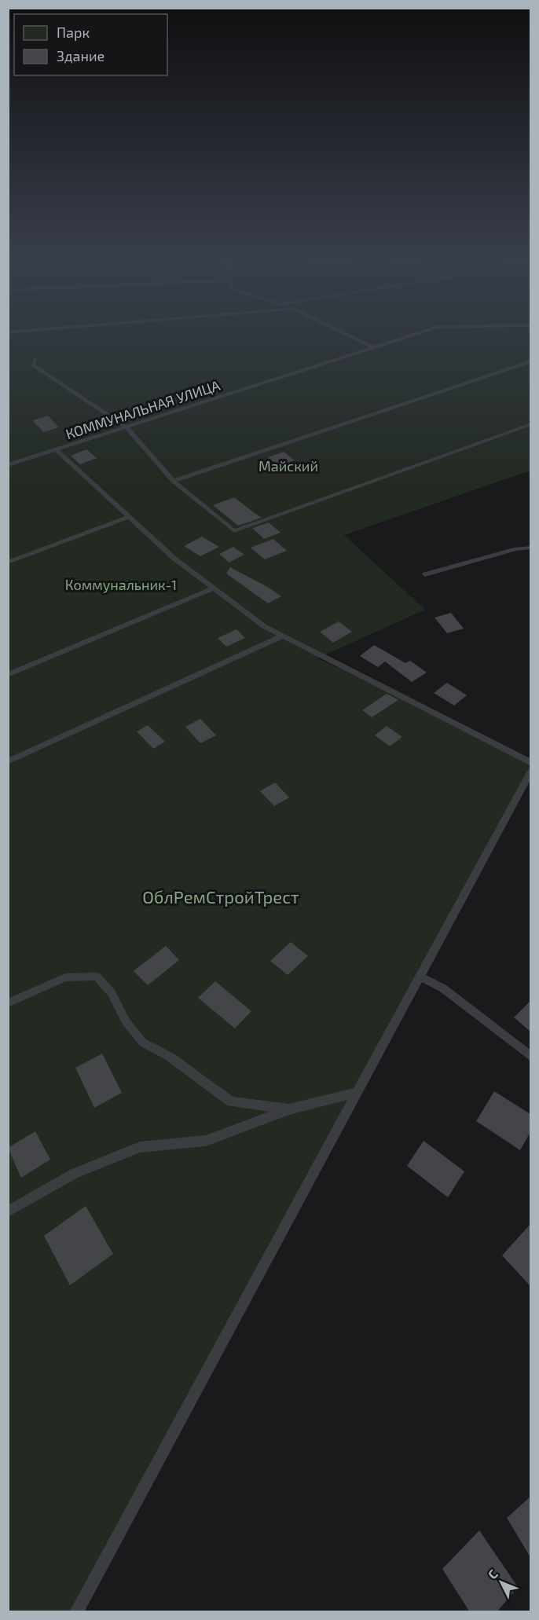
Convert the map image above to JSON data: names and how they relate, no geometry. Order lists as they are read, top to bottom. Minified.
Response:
{"streets":{"lane":["КОММУНАЛЬНАЯ УЛИЦА"]},"parks":["Майский","Коммунальник-1","ОблРемСтройТрест"],"legend":["Парк","Здание"],"north":"top left"}
